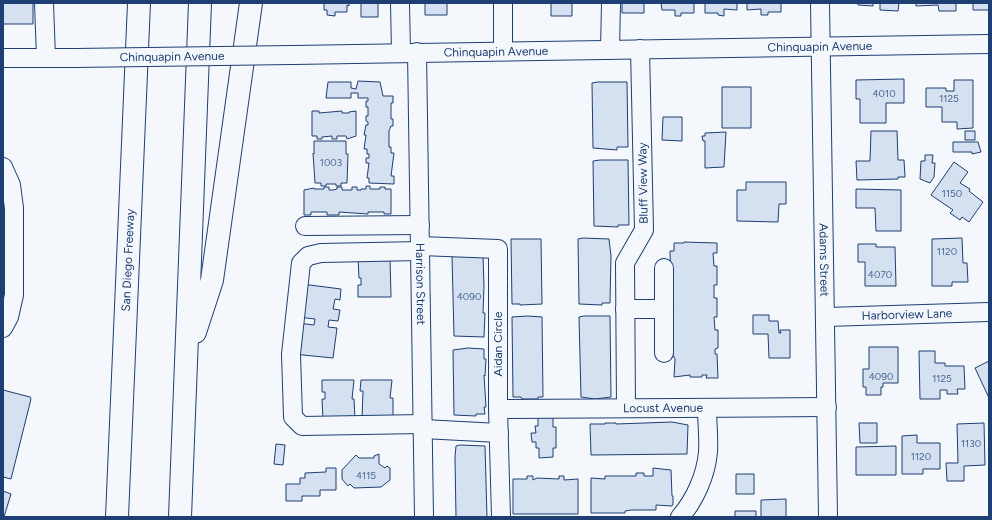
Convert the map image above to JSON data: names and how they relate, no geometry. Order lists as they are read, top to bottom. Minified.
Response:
{"streets":{"highway":["San Diego Freeway"],"street":["Chinquapin Avenue","Bluff View Way","Adams Street","Harrison Street","Harborview Lane","Aidan Circle","Locust Avenue"]},"crossings":[["Chinquapin Avenue","Bluff View Way"],["Chinquapin Avenue","Adams Street"],["Chinquapin Avenue","Harrison Street"],["Bluff View Way","Locust Avenue"],["Adams Street","Harborview Lane"],["Adams Street","Locust Avenue"],["Harrison Street","Aidan Circle"],["Aidan Circle","Locust Avenue"]],"house_numbers":["4010","1125","1003","1150","1120","4070","4090","4090","1125","1130","1120","4115"]}
